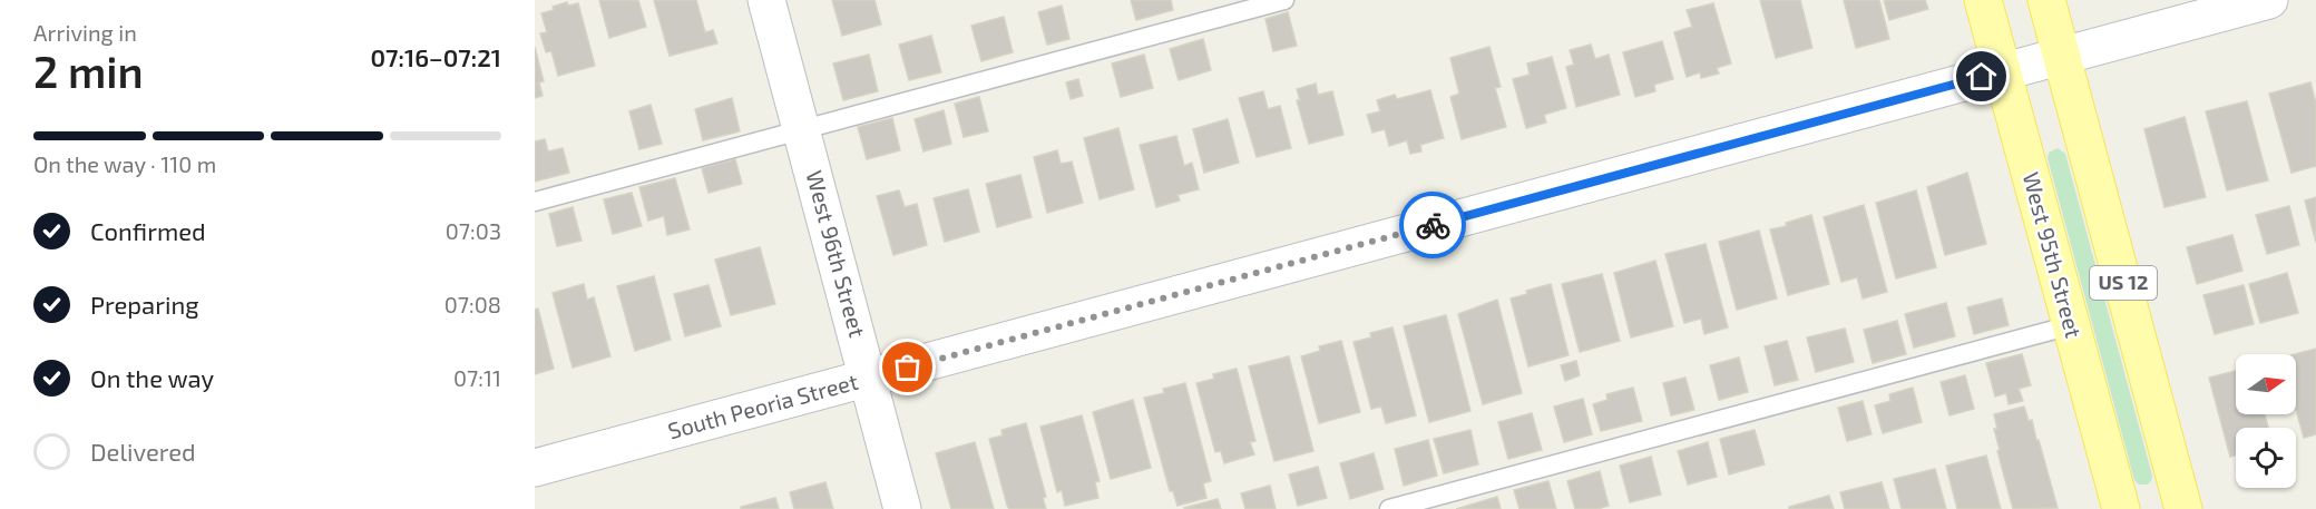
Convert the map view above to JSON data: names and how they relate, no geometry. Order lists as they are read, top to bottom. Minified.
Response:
{"streets":{"main road":["West 95th Street","US 12"],"street":["West 96th Street","South Peoria Street"]},"crossings":[["West 96th Street","South Peoria Street"],["West 95th Street","South Peoria Street"],["US 12","South Peoria Street"]],"north":"right","page":{"heading":["2 min","Arriving in","07:16–07:21"],"bar":"On the way · 110 m","list":[["Confirmed","07:03"],["Preparing","07:08"],["On the way","07:11"],"Delivered"]}}
